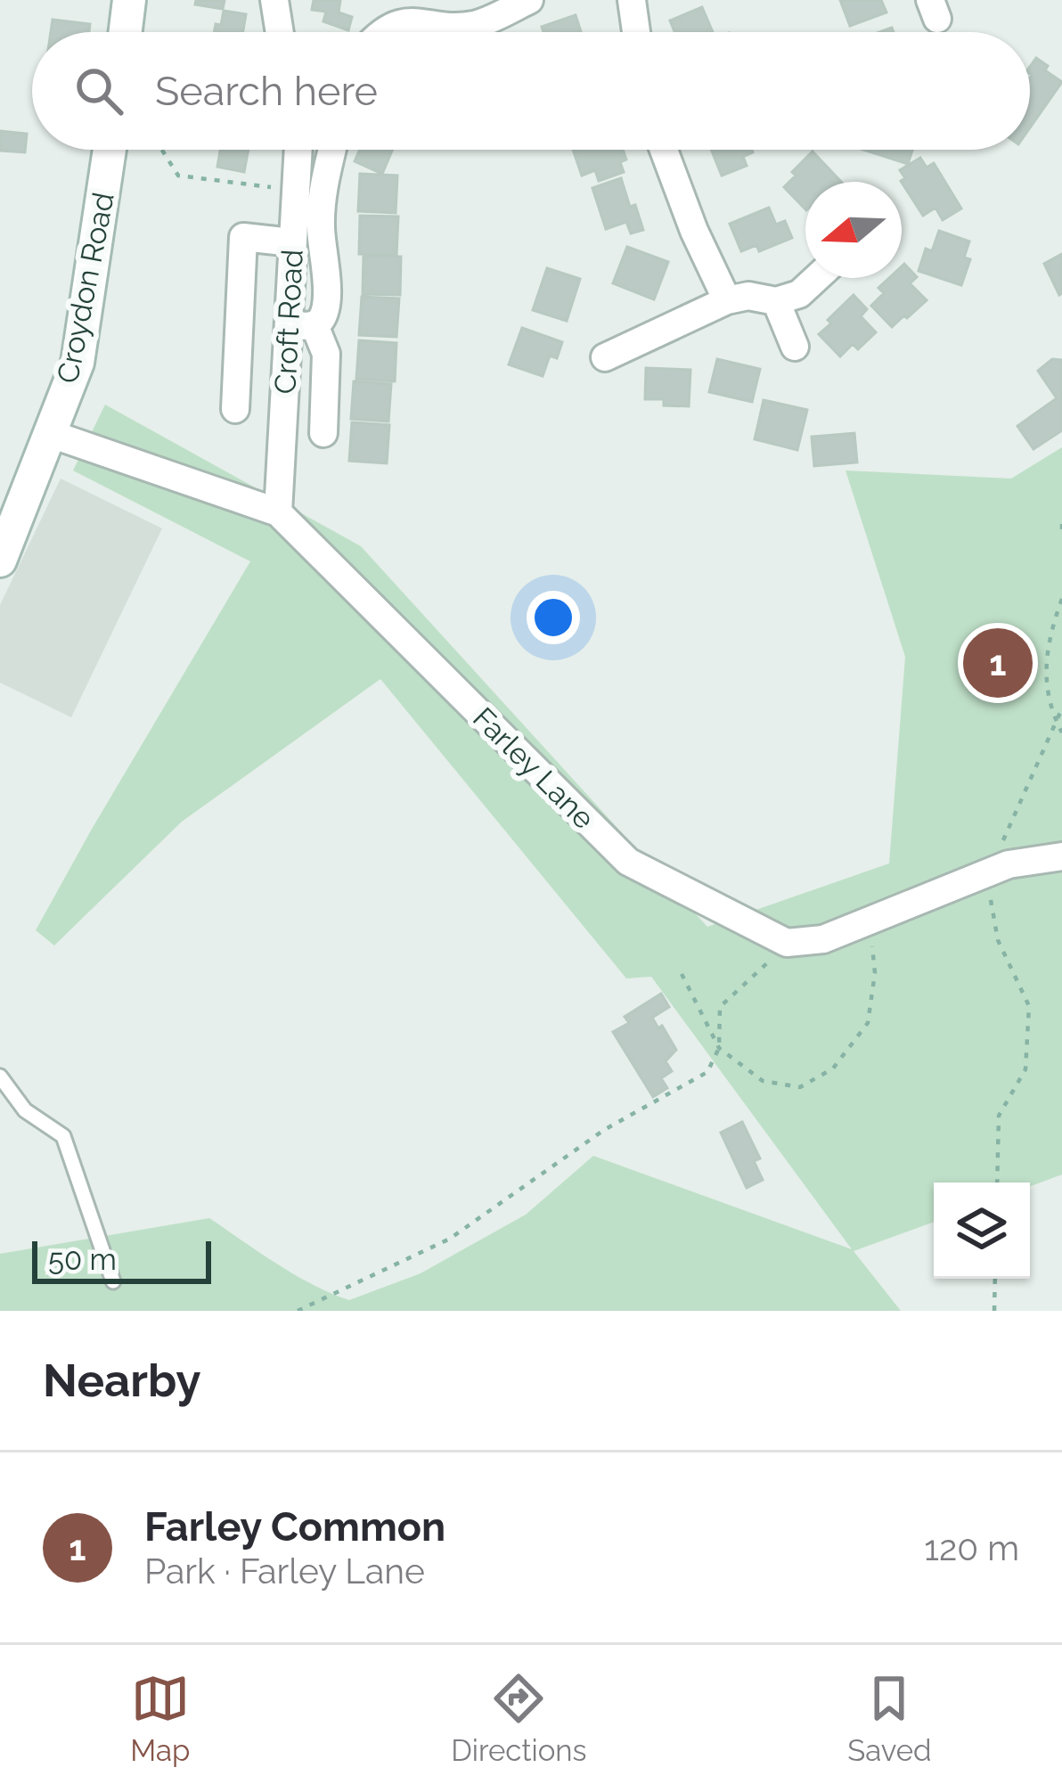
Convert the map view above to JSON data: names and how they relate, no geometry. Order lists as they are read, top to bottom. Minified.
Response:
{"streets":{"main road":["Croydon Road"],"street":["Croft Road","Farley Lane"]},"crossings":[["Croydon Road","Farley Lane"],["Croft Road","Farley Lane"]],"scale_bar":"50 m","north":"left","page":{"search":"Search here","pins":"1","scale":"50 m","heading":"Nearby","list":[{"mark":"1","name":"Farley Common","note":"Park · Farley Lane","value":"120 m"}],"nav":["Map","Directions","Saved"]}}
